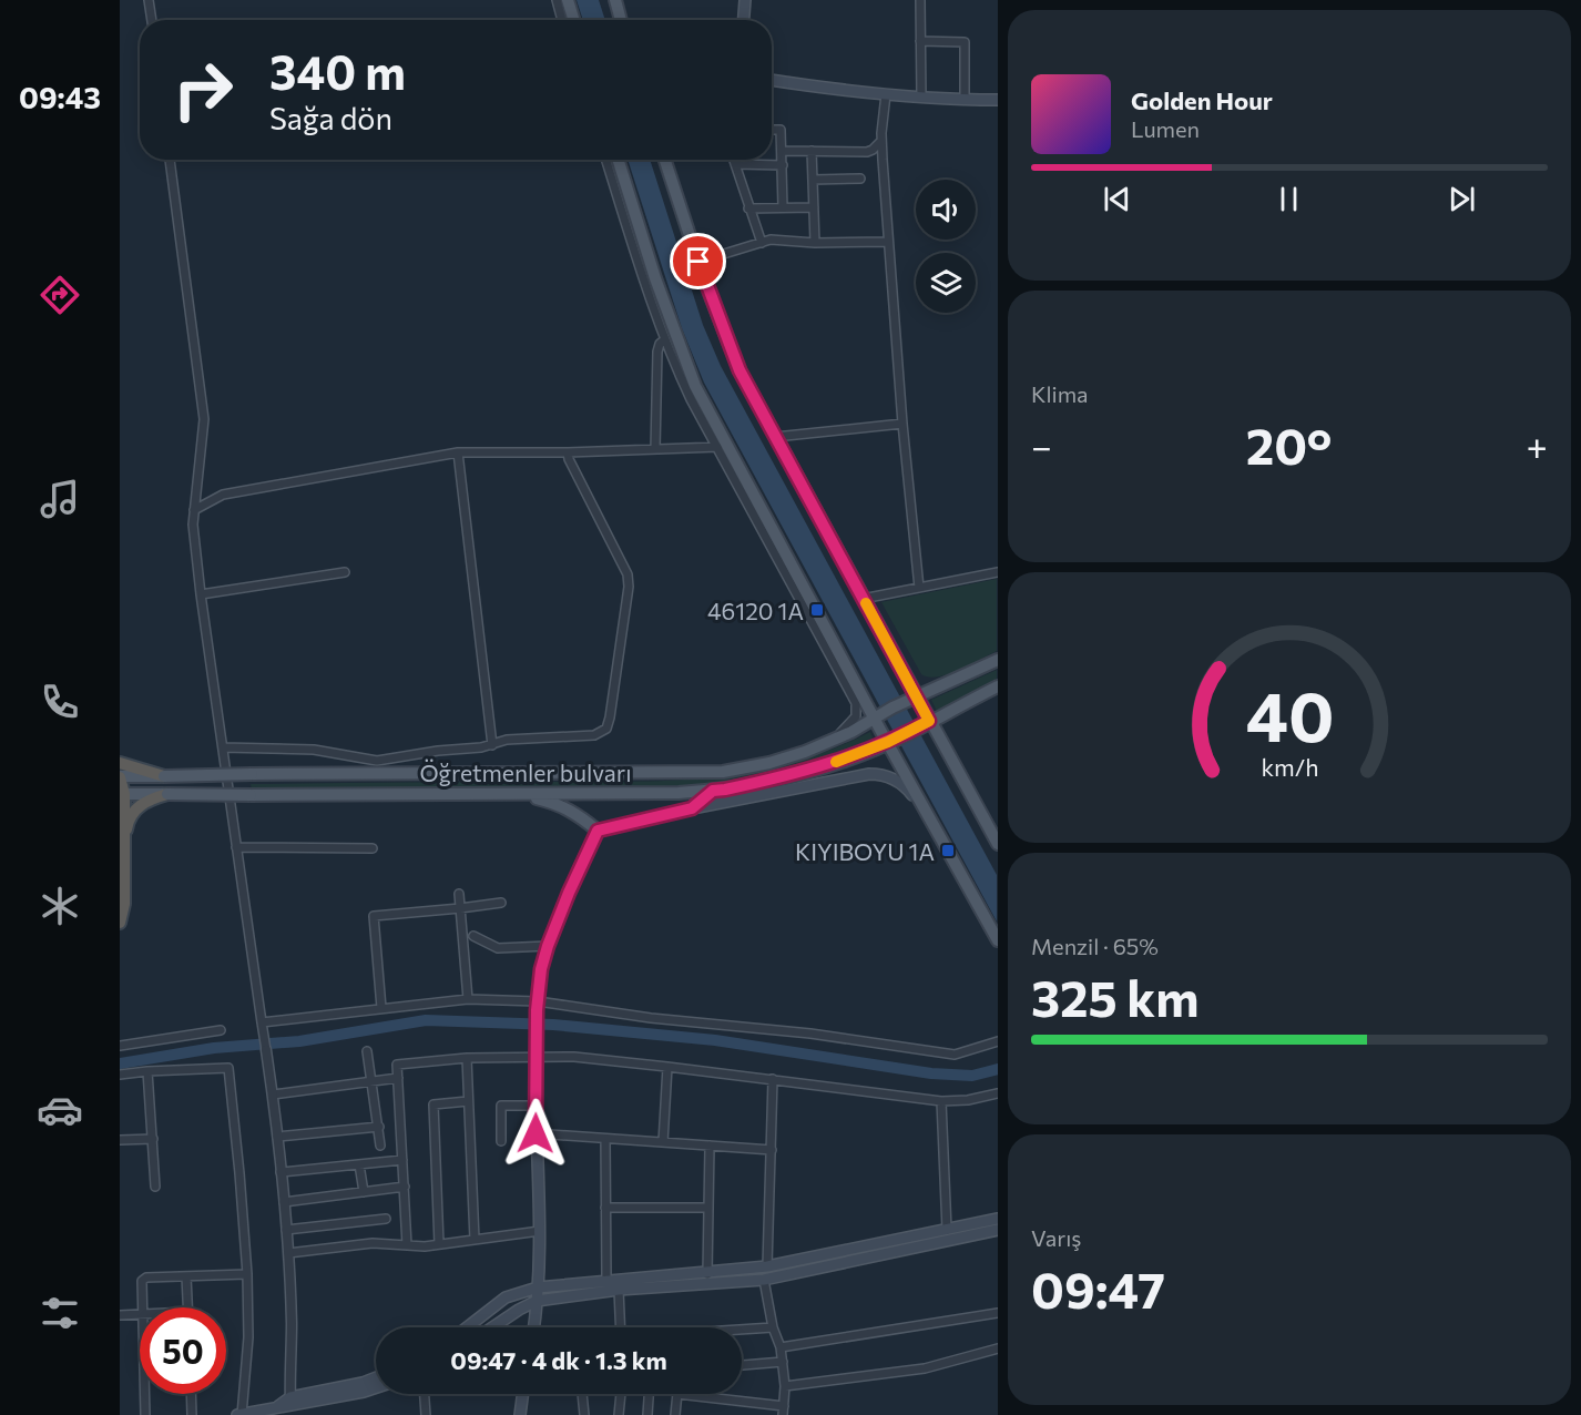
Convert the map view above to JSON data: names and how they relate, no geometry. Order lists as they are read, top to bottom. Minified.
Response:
{"streets":{"main road":["Öğretmenler bulvarı"]},"places":{"transit":["46120 1A","KIYIBOYU 1A"]},"page":{"tabs":"09:43","turn":["340 m","Sağa dön"],"song":["Golden Hour","Lumen"],"tile":["Klima",["Menzil · 65%","325 km"],["Varış","09:47"]],"heat":["−","20°","+"],"limit":"50","trip":"09:47 · 4 dk · 1.3 km","gauge":["40","km/h"]}}
